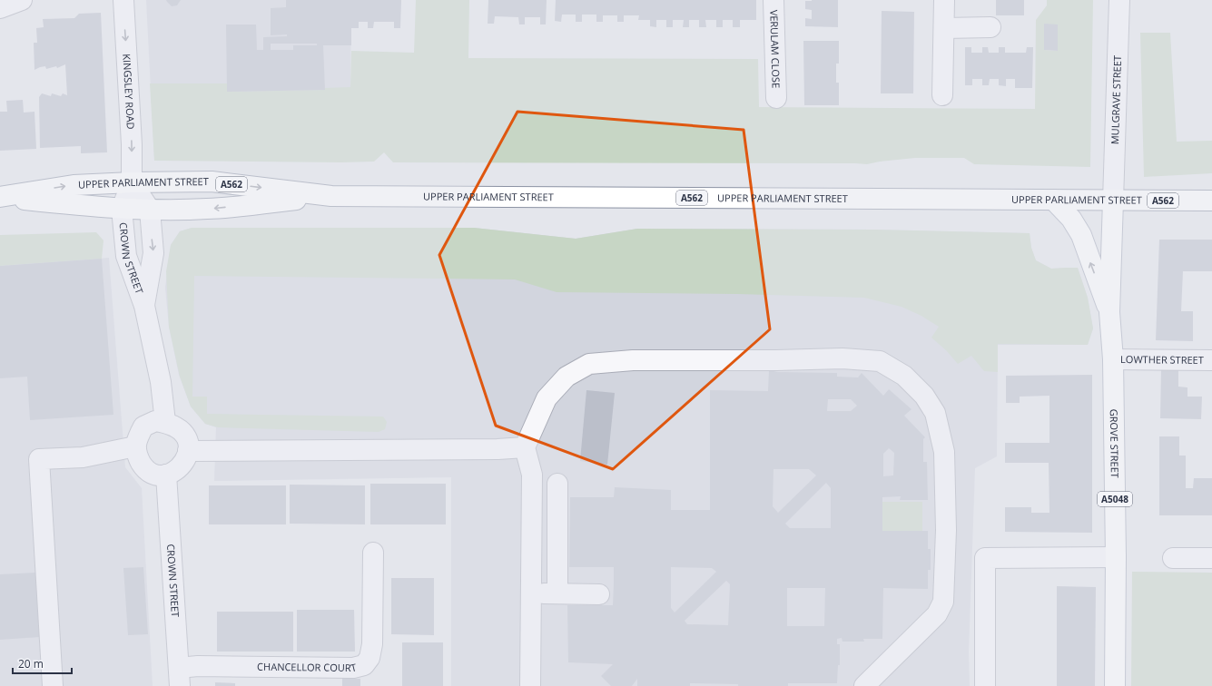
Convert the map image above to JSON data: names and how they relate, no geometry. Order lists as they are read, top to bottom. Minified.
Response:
{"streets":{"main road":["UPPER PARLIAMENT STREET","A562","GROVE STREET","A5048"],"street":["VERULAM CLOSE","KINGSLEY ROAD","MULGRAVE STREET","CROWN STREET","LOWTHER STREET","CHANCELLOR COURT"]},"crossings":[["KINGSLEY ROAD","UPPER PARLIAMENT STREET"],["MULGRAVE STREET","UPPER PARLIAMENT STREET"],["MULGRAVE STREET","GROVE STREET"],["UPPER PARLIAMENT STREET","CROWN STREET"],["UPPER PARLIAMENT STREET","GROVE STREET"],["CROWN STREET","CHANCELLOR COURT"],["LOWTHER STREET","GROVE STREET"]],"one_way":["KINGSLEY ROAD"],"scale_bar":"20 m"}
